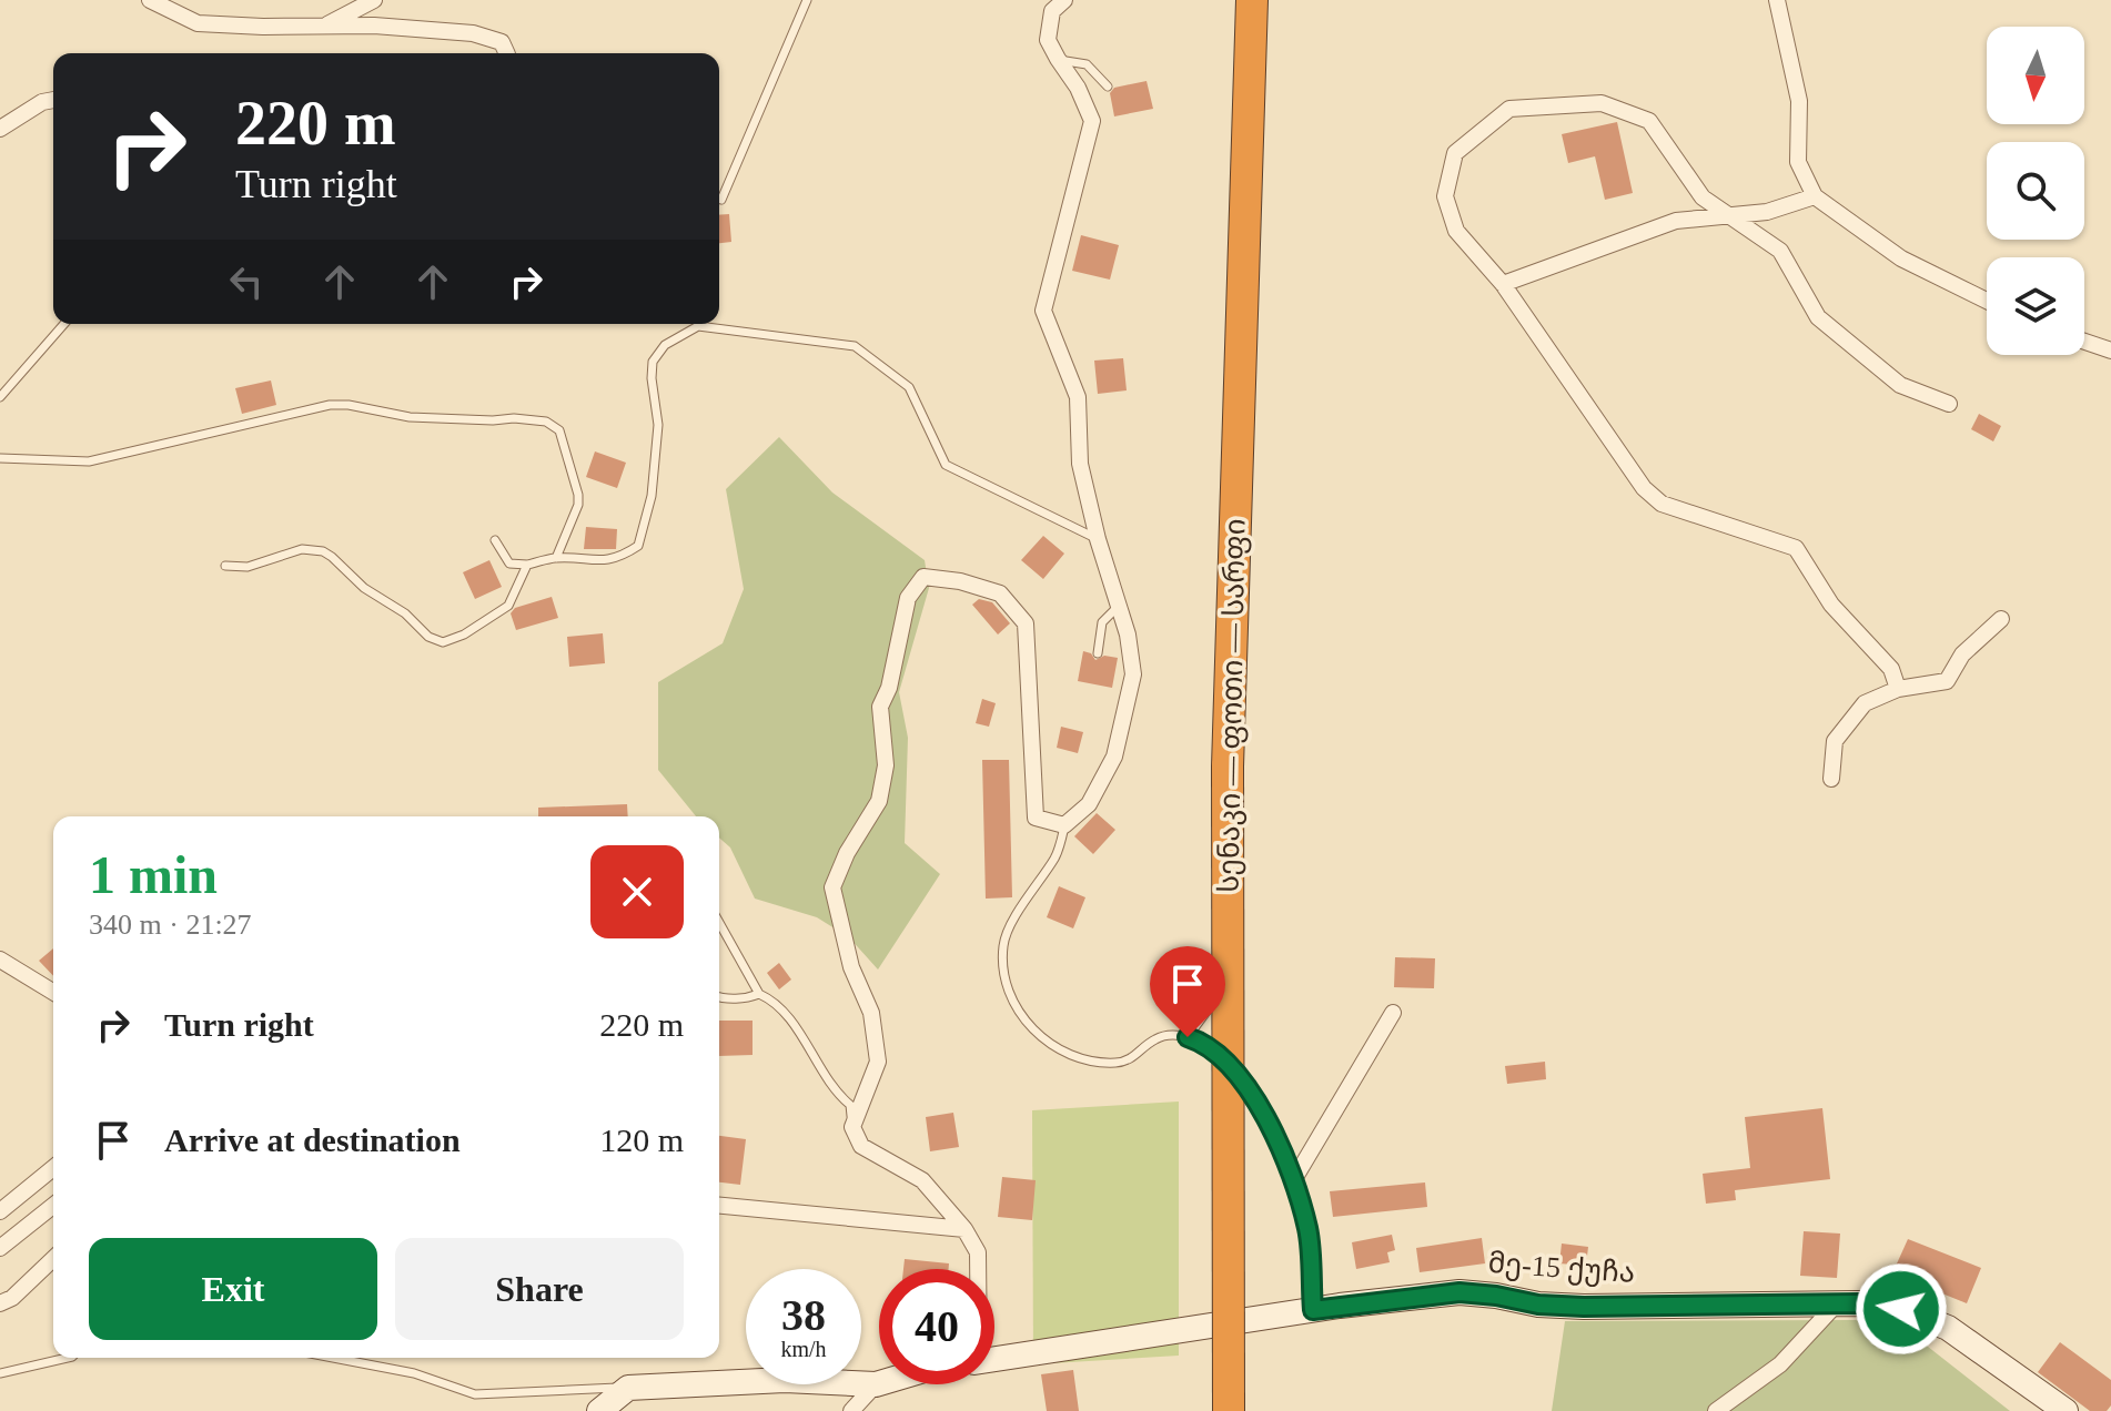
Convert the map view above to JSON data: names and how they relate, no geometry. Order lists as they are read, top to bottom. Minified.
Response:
{"streets":{"highway":["სენაკი — ფოთი — სარფი"],"street":["მე-15 ქუჩა"]},"north":"bottom","page":{"turn":["220 m","Turn right"],"heading":["1 min","340 m · 21:27"],"list":[{"name":"Turn right","value":"220 m"},{"name":"Arrive at destination","value":"120 m"}],"buttons":["Exit","Share"],"speed":"38 km/h","limit":"40"}}
